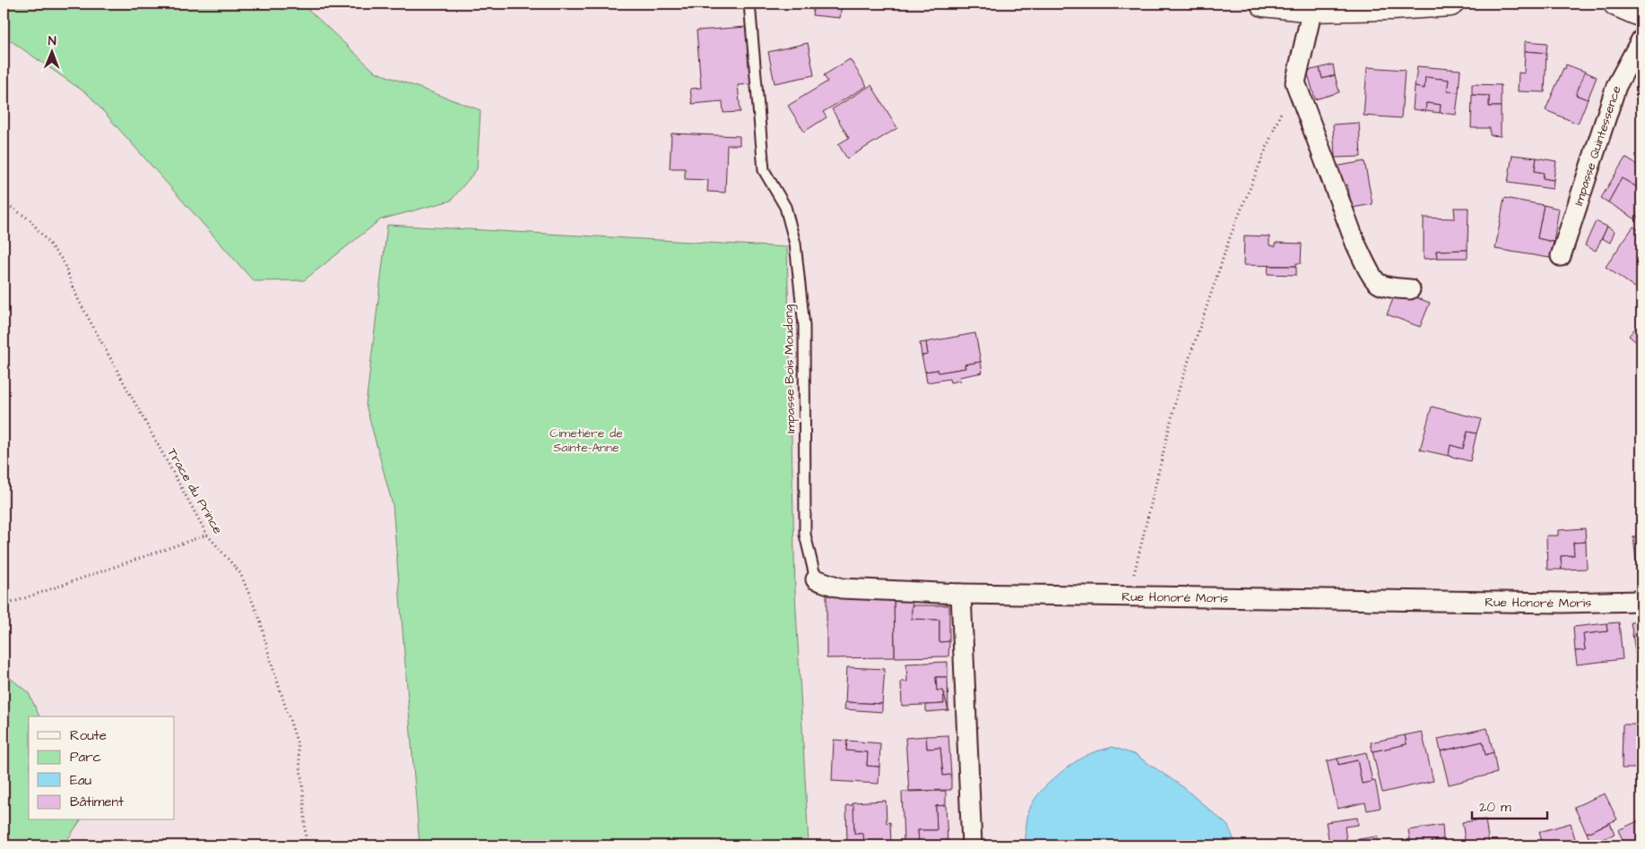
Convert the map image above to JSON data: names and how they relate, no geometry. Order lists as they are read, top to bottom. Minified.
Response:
{"streets":{"street":["Impasse Quintessence","Rue Honoré Moris"],"lane":["Impasse Bois Moudong"],"path":["Trace du Prince"]},"crossings":[["Impasse Bois Moudong","Rue Honoré Moris"]],"parks":["Cimetière de Sainte-Anne"],"legend":["Route","Parc","Eau","Bâtiment"],"scale_bar":"20 m","north":"top"}
